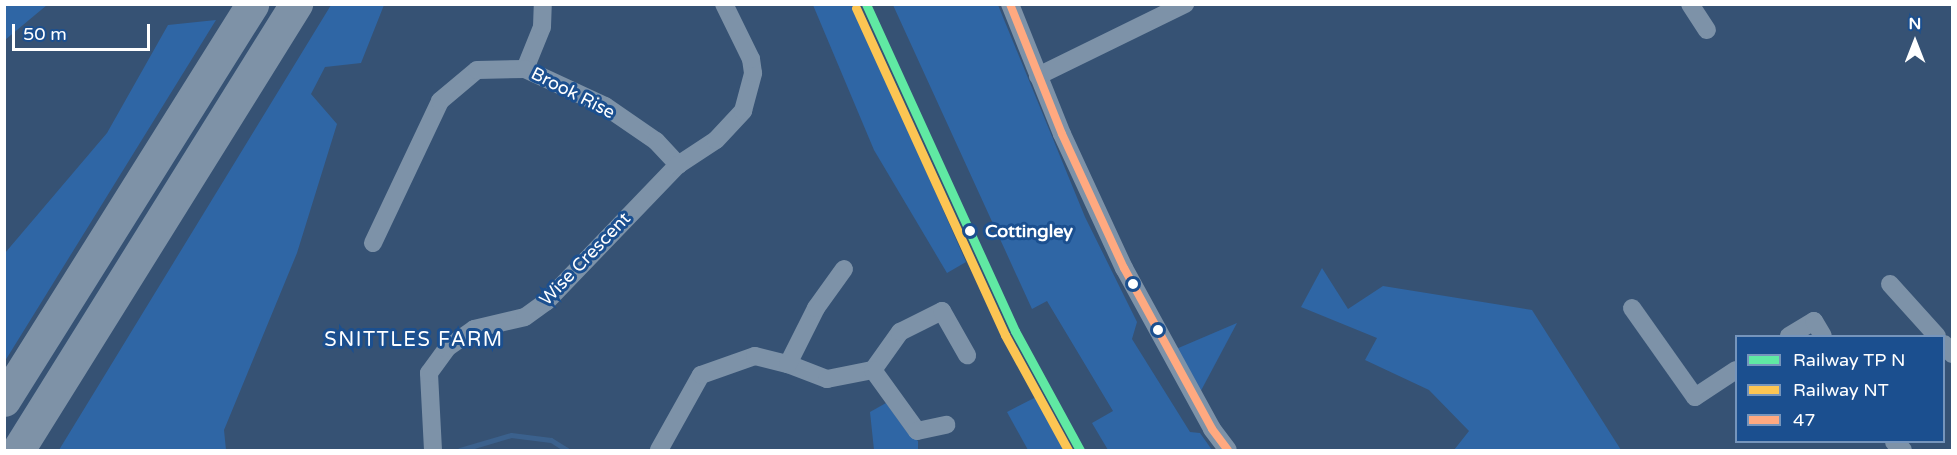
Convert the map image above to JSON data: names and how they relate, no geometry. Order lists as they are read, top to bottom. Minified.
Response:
{"streets":{"street":["Brook Rise","Wise Crescent"]},"crossings":[["Brook Rise","Wise Crescent"]],"districts":["SNITTLES FARM"],"places":["Cottingley"],"lines":["transit line 47","rail line NT"],"legend":["Railway TP N","Railway NT","47"],"scale_bar":"50 m","north":"top"}
